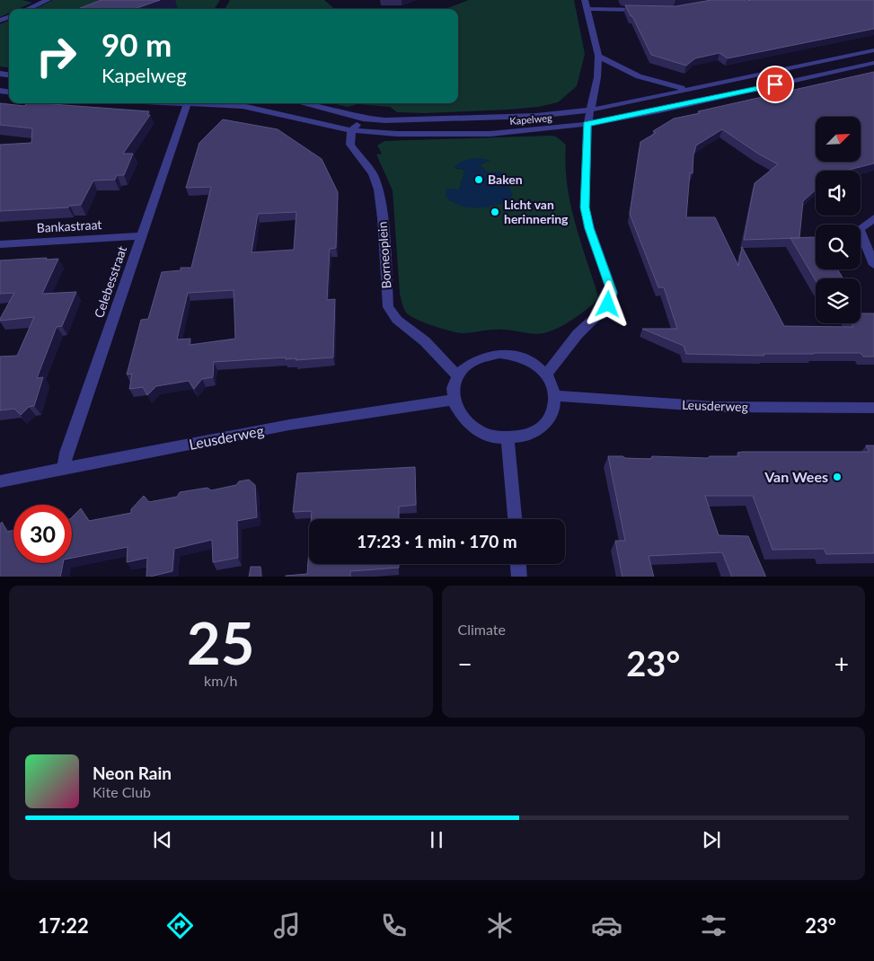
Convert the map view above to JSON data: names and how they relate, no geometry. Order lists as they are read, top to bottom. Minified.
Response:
{"streets":{"street":["Kapelweg","Bankastraat","Borneoplein","Celebesstraat","Leusderweg"]},"crossings":[["Kapelweg","Borneoplein"],["Bankastraat","Celebesstraat"],["Borneoplein","Leusderweg"],["Celebesstraat","Leusderweg"]],"places":["Baken","Licht van herinnering","Van Wees"],"north":"top right","page":{"turn":["90 m","Kapelweg"],"limit":"30","trip":"17:23 · 1 min · 170 m","tile":[["25","km/h"],"Climate"],"heat":["−","23°","+"],"song":["Neon Rain","Kite Club"],"tabs":["17:22","23°"]}}
